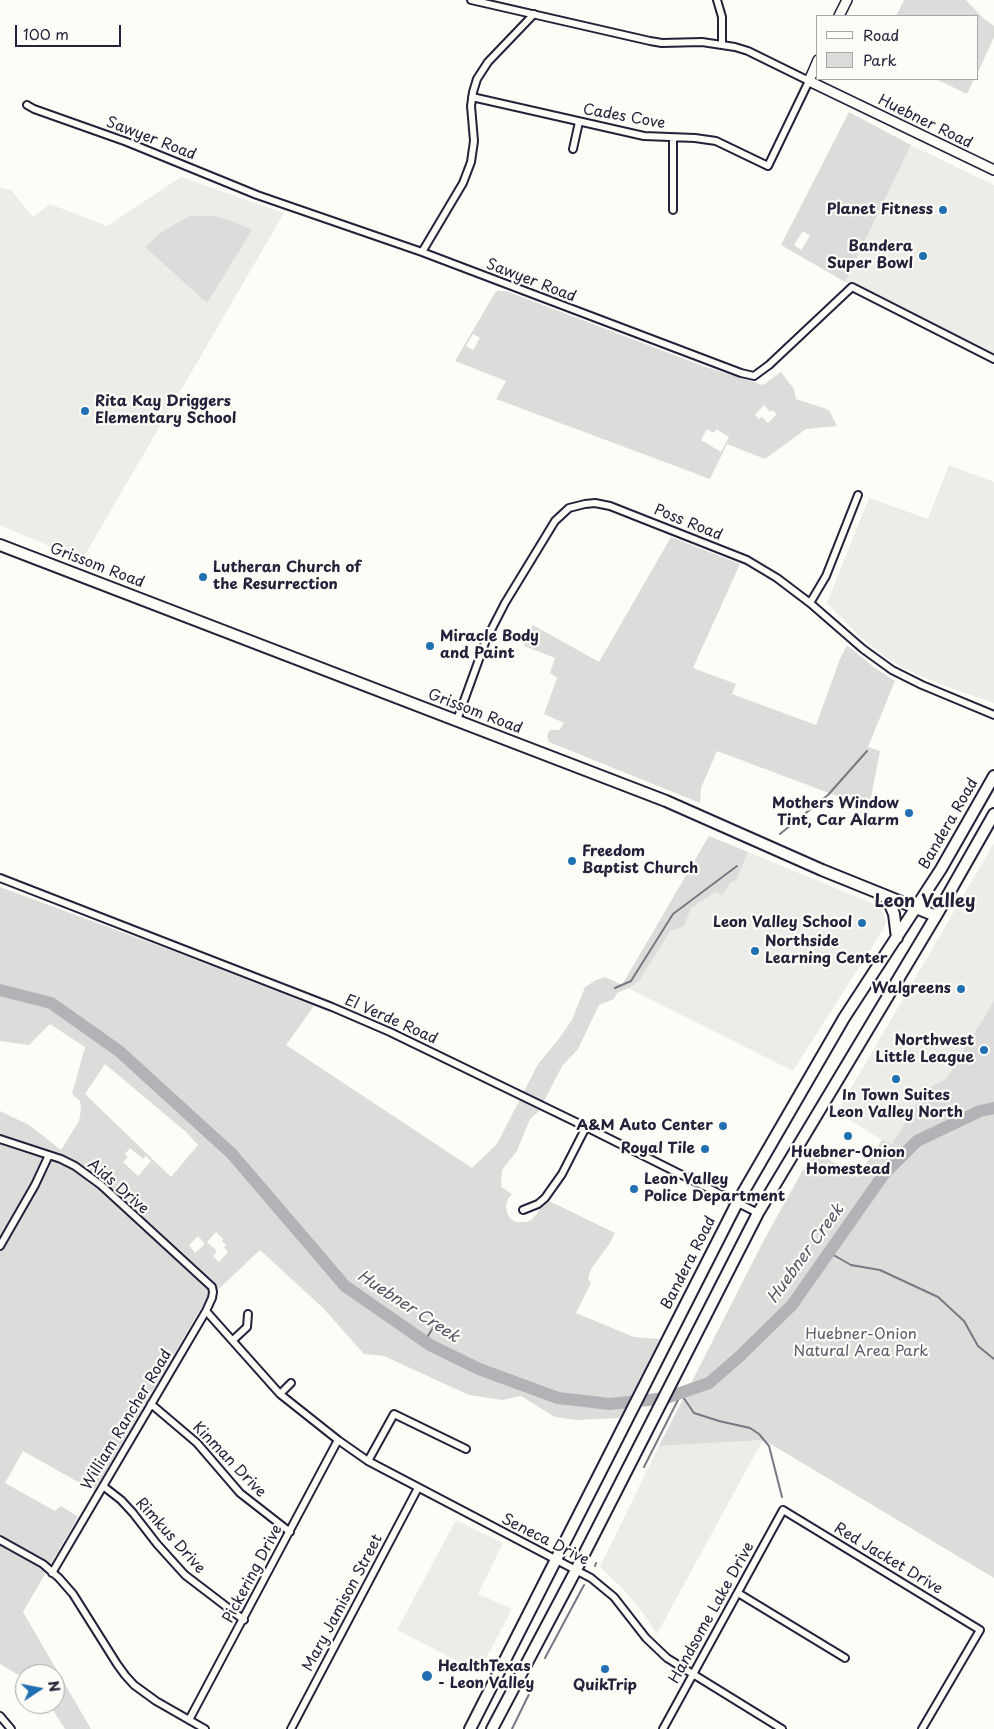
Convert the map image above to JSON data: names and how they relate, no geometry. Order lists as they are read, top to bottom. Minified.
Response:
{"streets":{"main road":["Grissom Road","Bandera Road"],"street":["Cades Cove","Huebner Road","Sawyer Road","Poss Road","El Verde Road","Aids Drive","William Rancher Road","Kinman Drive","Rimkus Drive","Seneca Drive","Red Jacket Drive","Pickering Drive","Mary Jamison Street","Handsome Lake Drive"]},"crossings":[["Cades Cove","Huebner Road"],["Poss Road","Grissom Road"],["Grissom Road","Bandera Road"],["Bandera Road","El Verde Road"],["Bandera Road","Seneca Drive"],["Aids Drive","William Rancher Road"],["William Rancher Road","Kinman Drive"],["William Rancher Road","Rimkus Drive"],["William Rancher Road","Seneca Drive"],["Kinman Drive","Pickering Drive"],["Rimkus Drive","Pickering Drive"],["Seneca Drive","Pickering Drive"],["Seneca Drive","Mary Jamison Street"],["Seneca Drive","Handsome Lake Drive"],["Red Jacket Drive","Handsome Lake Drive"]],"districts":["Leon Valley"],"water":["Huebner Creek"],"parks":["Huebner-Onion Natural Area Park"],"places":["Planet Fitness","Bandera Super Bowl","Rita Kay Driggers Elementary School","Lutheran Church of the Resurrection","Miracle Body and Paint","Mothers Window Tint, Car Alarm","Freedom Baptist Church","Leon Valley School","Northside Learning Center","Walgreens","Northwest Little League","In Town Suites Leon Valley North","A&M Auto Center","Huebner-Onion Homestead","Royal Tile","Leon Valley Police Department","QuikTrip","HealthTexas - Leon Valley"],"legend":["Road","Park"],"scale_bar":"100 m","north":"right"}
